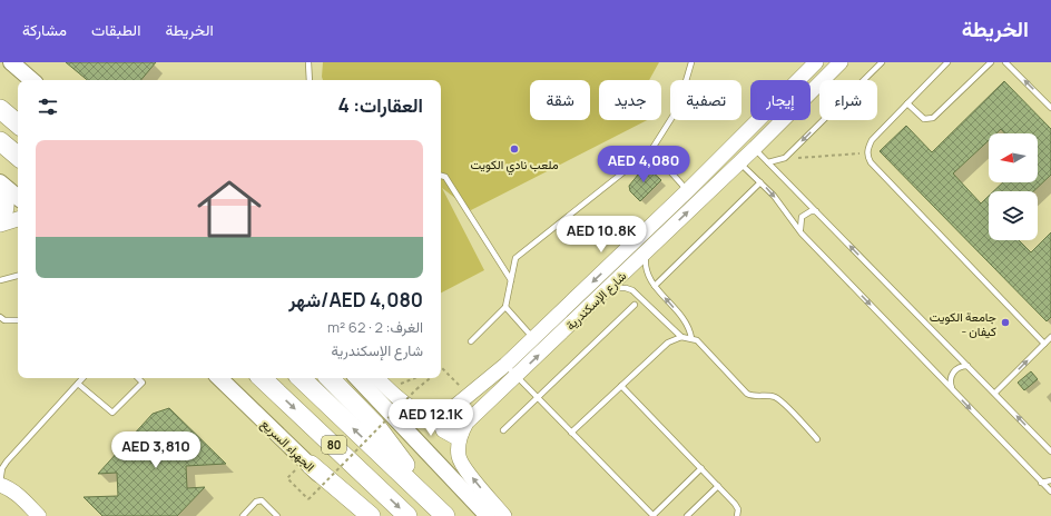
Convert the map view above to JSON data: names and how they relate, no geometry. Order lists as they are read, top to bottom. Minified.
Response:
{"streets":{"highway":["80"],"main road":["الجهراء السريع"],"street":["شارع الإسكندرية"]},"places":["ملعب نادي الكويت","جامعة الكويت - كيفان"],"north":"left","page":{"header":"الخريطة","nav":["الخريطة","الطبقات","مشاركة"],"chip":["شراء","إيجار","تصفية","جديد","شقة"],"heading":"العقارات: 4","list":[{"name":"AED 4,080/شهر","note":"الغرف: 2 · 62 m² · شارع الإسكندرية"}],"price":["AED 4,080","AED 10.8K","AED 12.1K","AED 3,810"]}}
